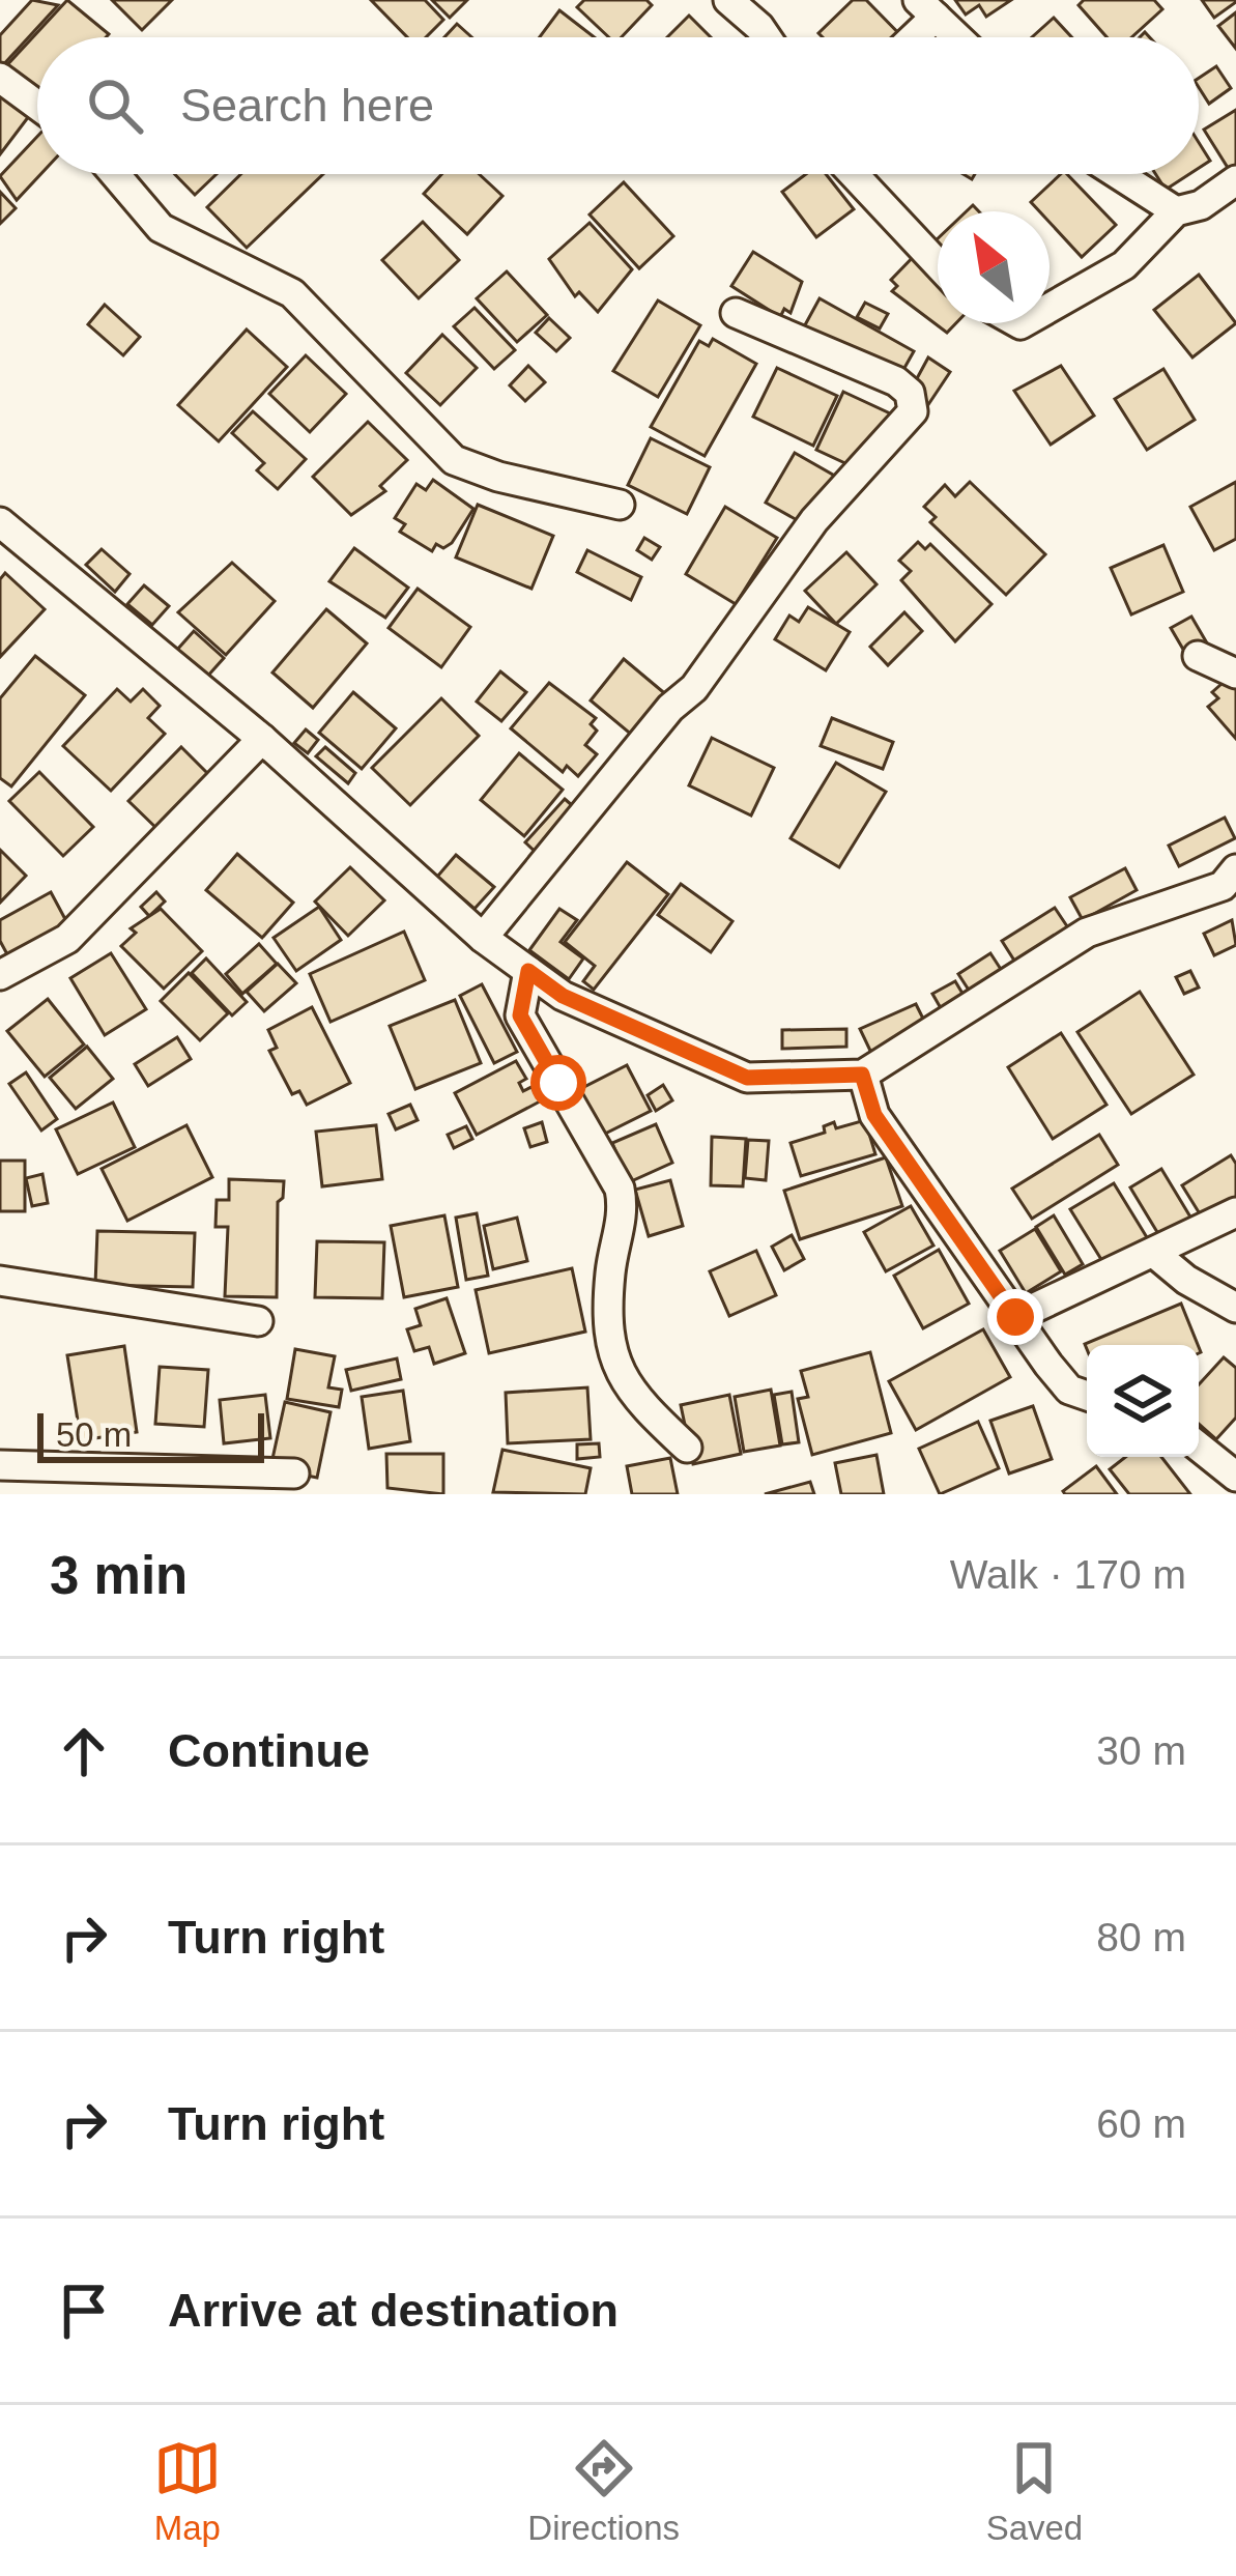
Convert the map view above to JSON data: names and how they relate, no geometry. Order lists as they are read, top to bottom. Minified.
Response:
{"scale_bar":"50 m","north":"top left","page":{"search":"Search here","scale":"50 m","heading":["3 min","Walk · 170 m"],"list":[["Continue","30 m"],["Turn right","80 m"],["Turn right","60 m"],"Arrive at destination"],"nav":["Map","Directions","Saved"]}}
